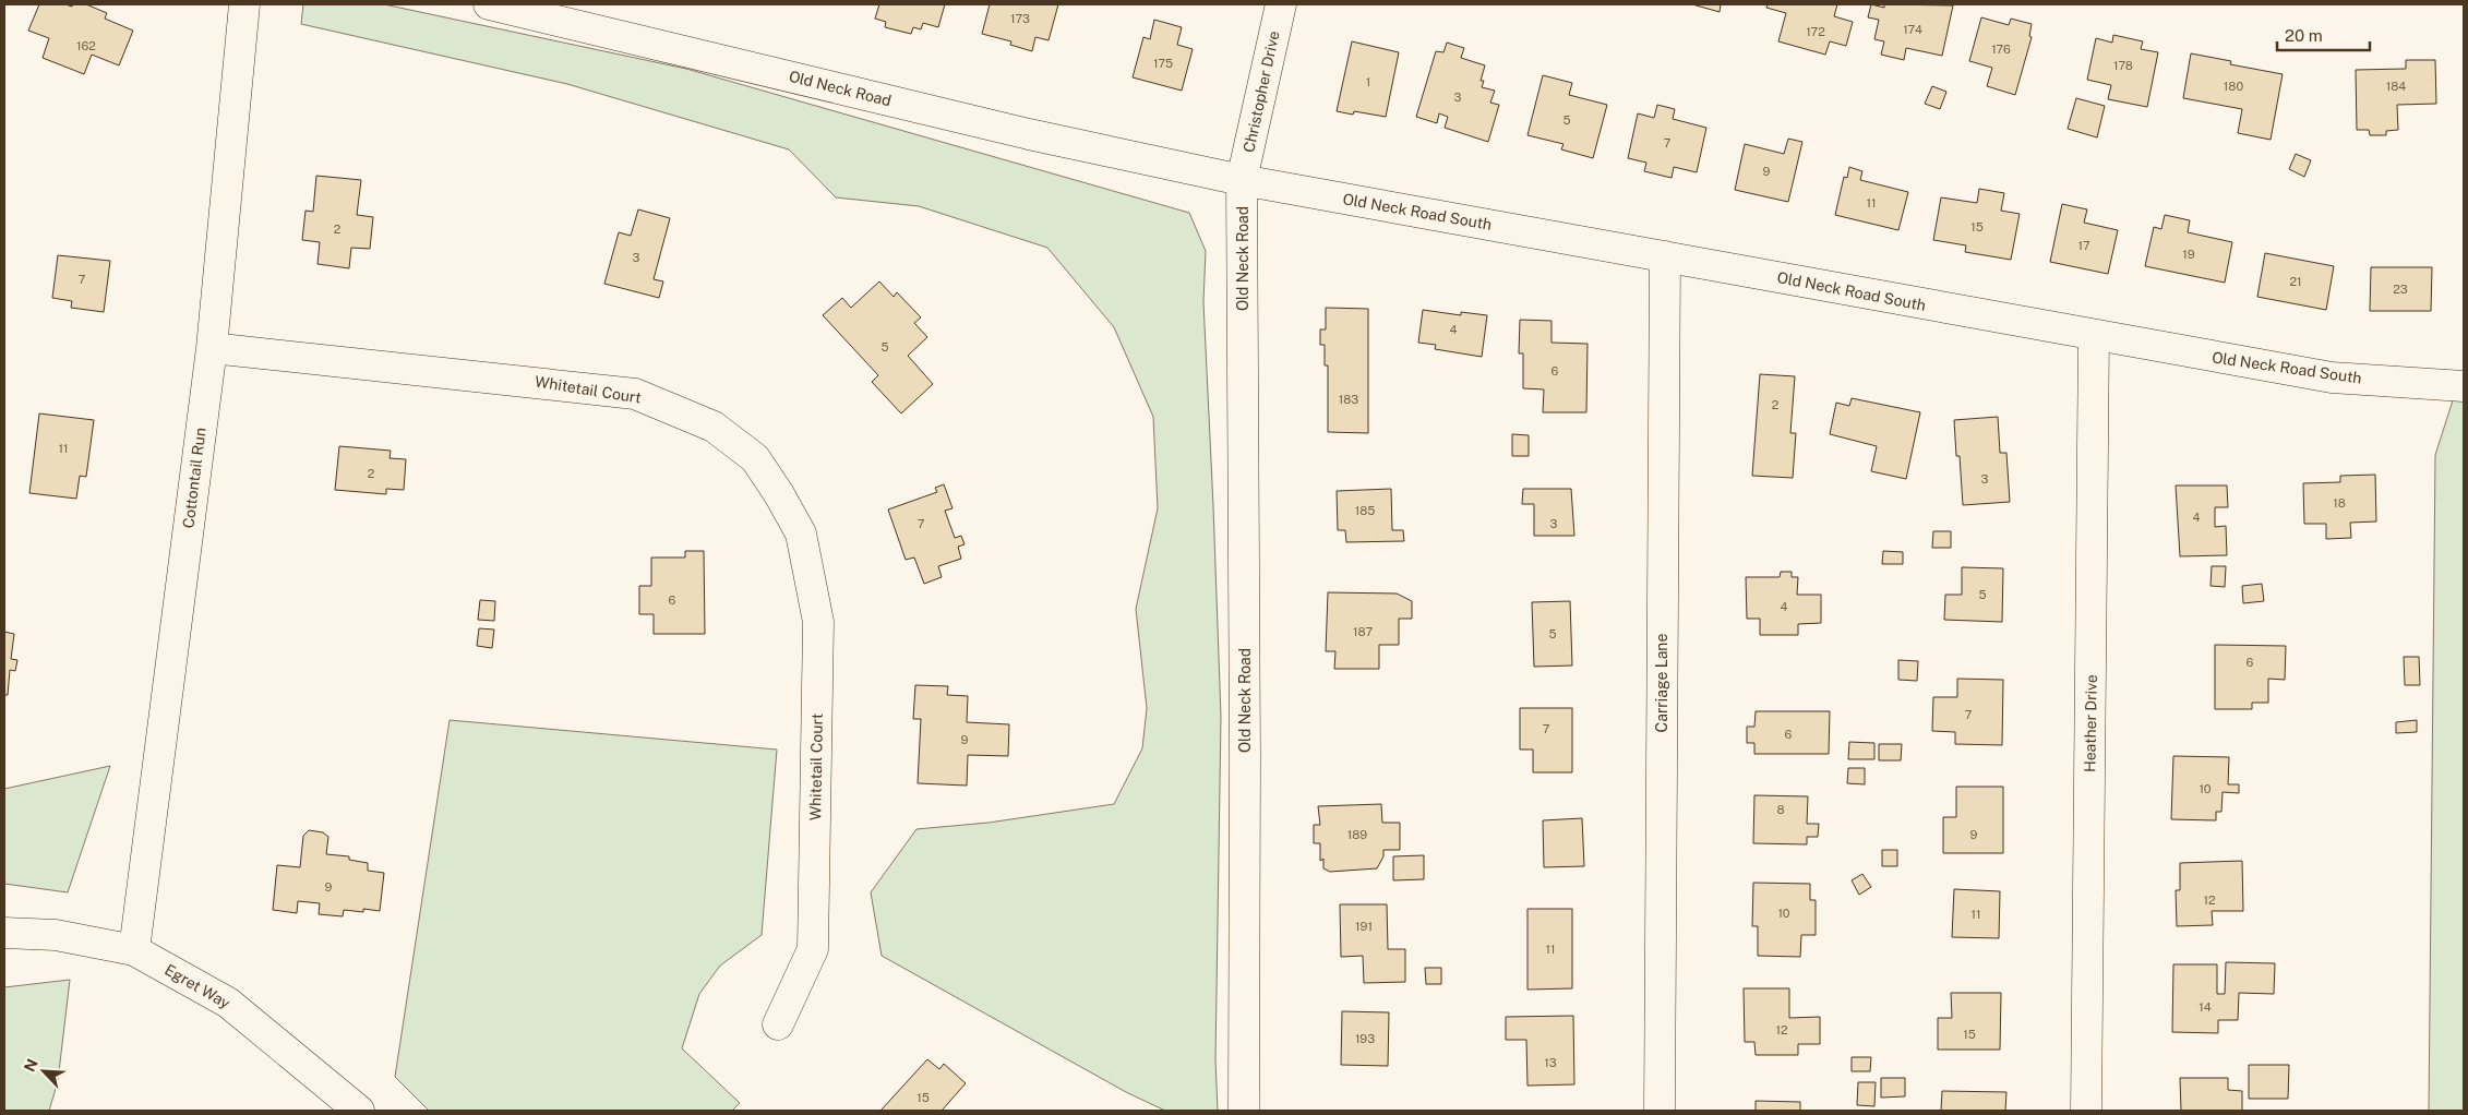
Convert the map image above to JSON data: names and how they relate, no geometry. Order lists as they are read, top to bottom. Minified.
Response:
{"streets":{"street":["Old Neck Road","Christopher Drive","Old Neck Road South","Whitetail Court","Cottontail Run","Carriage Lane","Heather Drive","Egret Way"]},"crossings":[["Old Neck Road","Christopher Drive"],["Old Neck Road","Old Neck Road South"],["Christopher Drive","Old Neck Road South"],["Old Neck Road South","Carriage Lane"],["Old Neck Road South","Heather Drive"],["Whitetail Court","Cottontail Run"],["Cottontail Run","Egret Way"]],"house_numbers":["173","174","172","162","176","175","178","1","180","184","3","5","7","9","11","15","2","17","19","3","7","21","23","4","5","6","183","2","11","2","3","18","185","4","7","3","5","6","4","187","5","6","7","7","6","9","10","8","189","9","9","12","10","11","191","11","14","12","15","193","13","15"],"scale_bar":"20 m","north":"top left"}
